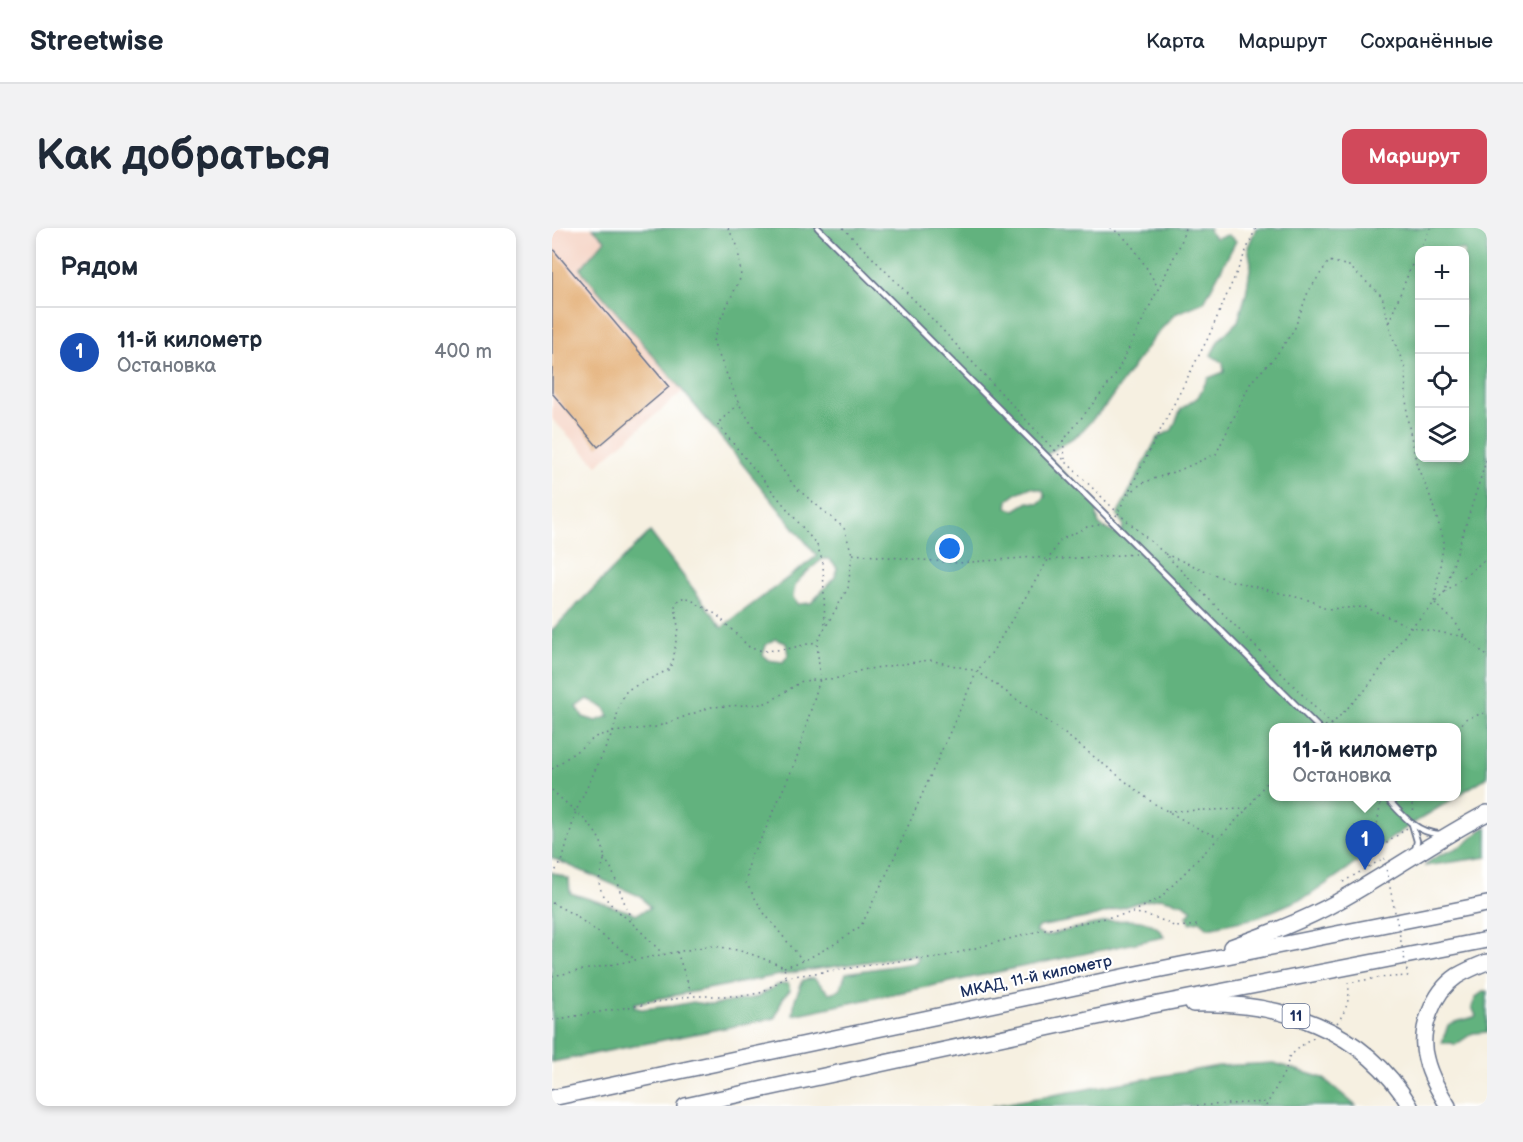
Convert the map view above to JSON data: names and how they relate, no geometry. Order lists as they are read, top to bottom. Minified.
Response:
{"streets":{"main road":["МКАД, 11-й километр","11"]},"page":{"header":"Streetwise","nav":["Карта","Маршрут","Сохранённые"],"buttons":"Маршрут","title":"Как добраться","heading":"Рядом","map_buttons":["+","−"],"list":[{"mark":"1","name":"11-й километр","note":"Остановка","value":"400 m"}],"popup":["11-й километр","Остановка"],"pins":"1"}}
